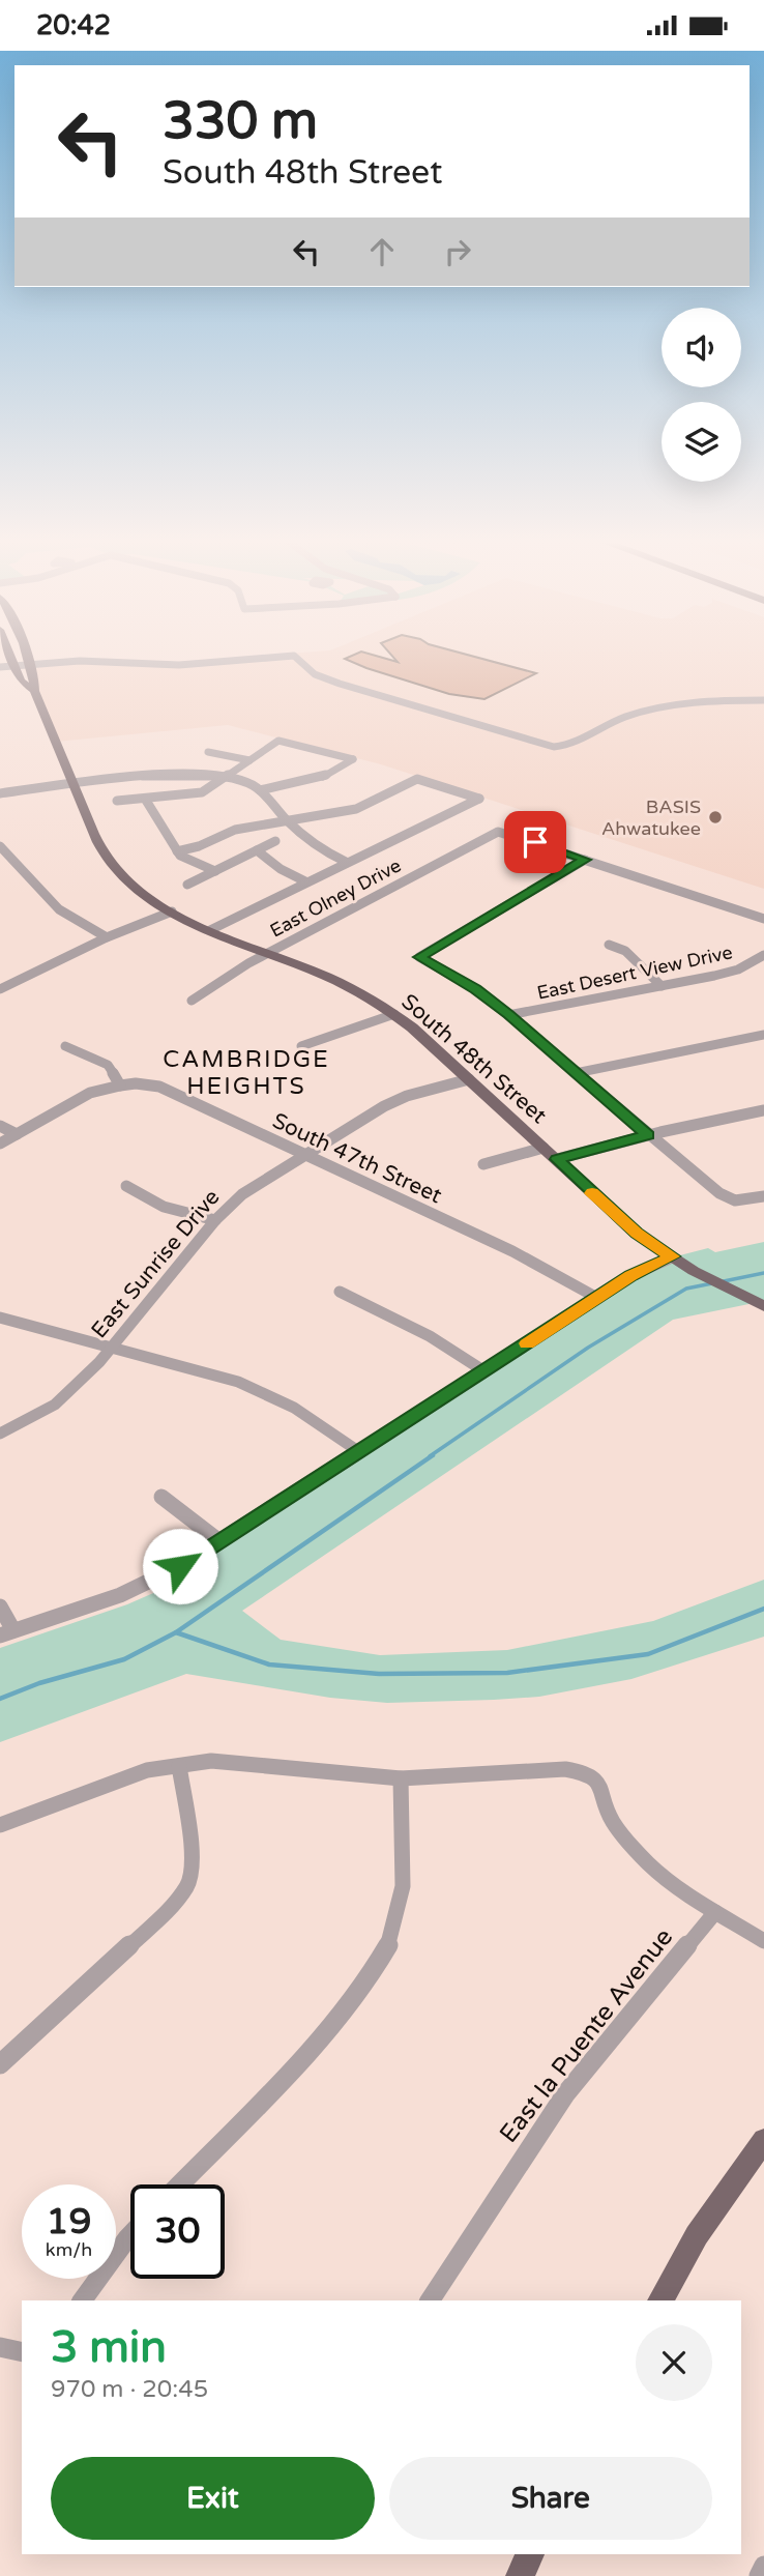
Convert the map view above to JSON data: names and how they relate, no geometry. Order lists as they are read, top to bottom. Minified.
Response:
{"streets":{"main road":["South 48th Street"],"street":["East Olney Drive","East Desert View Drive","South 47th Street","East Sunrise Drive","East la Puente Avenue"]},"crossings":[["East Olney Drive","South 48th Street"],["South 48th Street","East Sunrise Drive"],["South 47th Street","East Sunrise Drive"]],"districts":["CAMBRIDGE HEIGHTS"],"places":["BASIS Ahwatukee"],"page":{"status":"20:42","turn":["330 m","South 48th Street"],"speed":"19 km/h","limit":"30","heading":["3 min","970 m · 20:45"],"buttons":["Exit","Share"]}}
